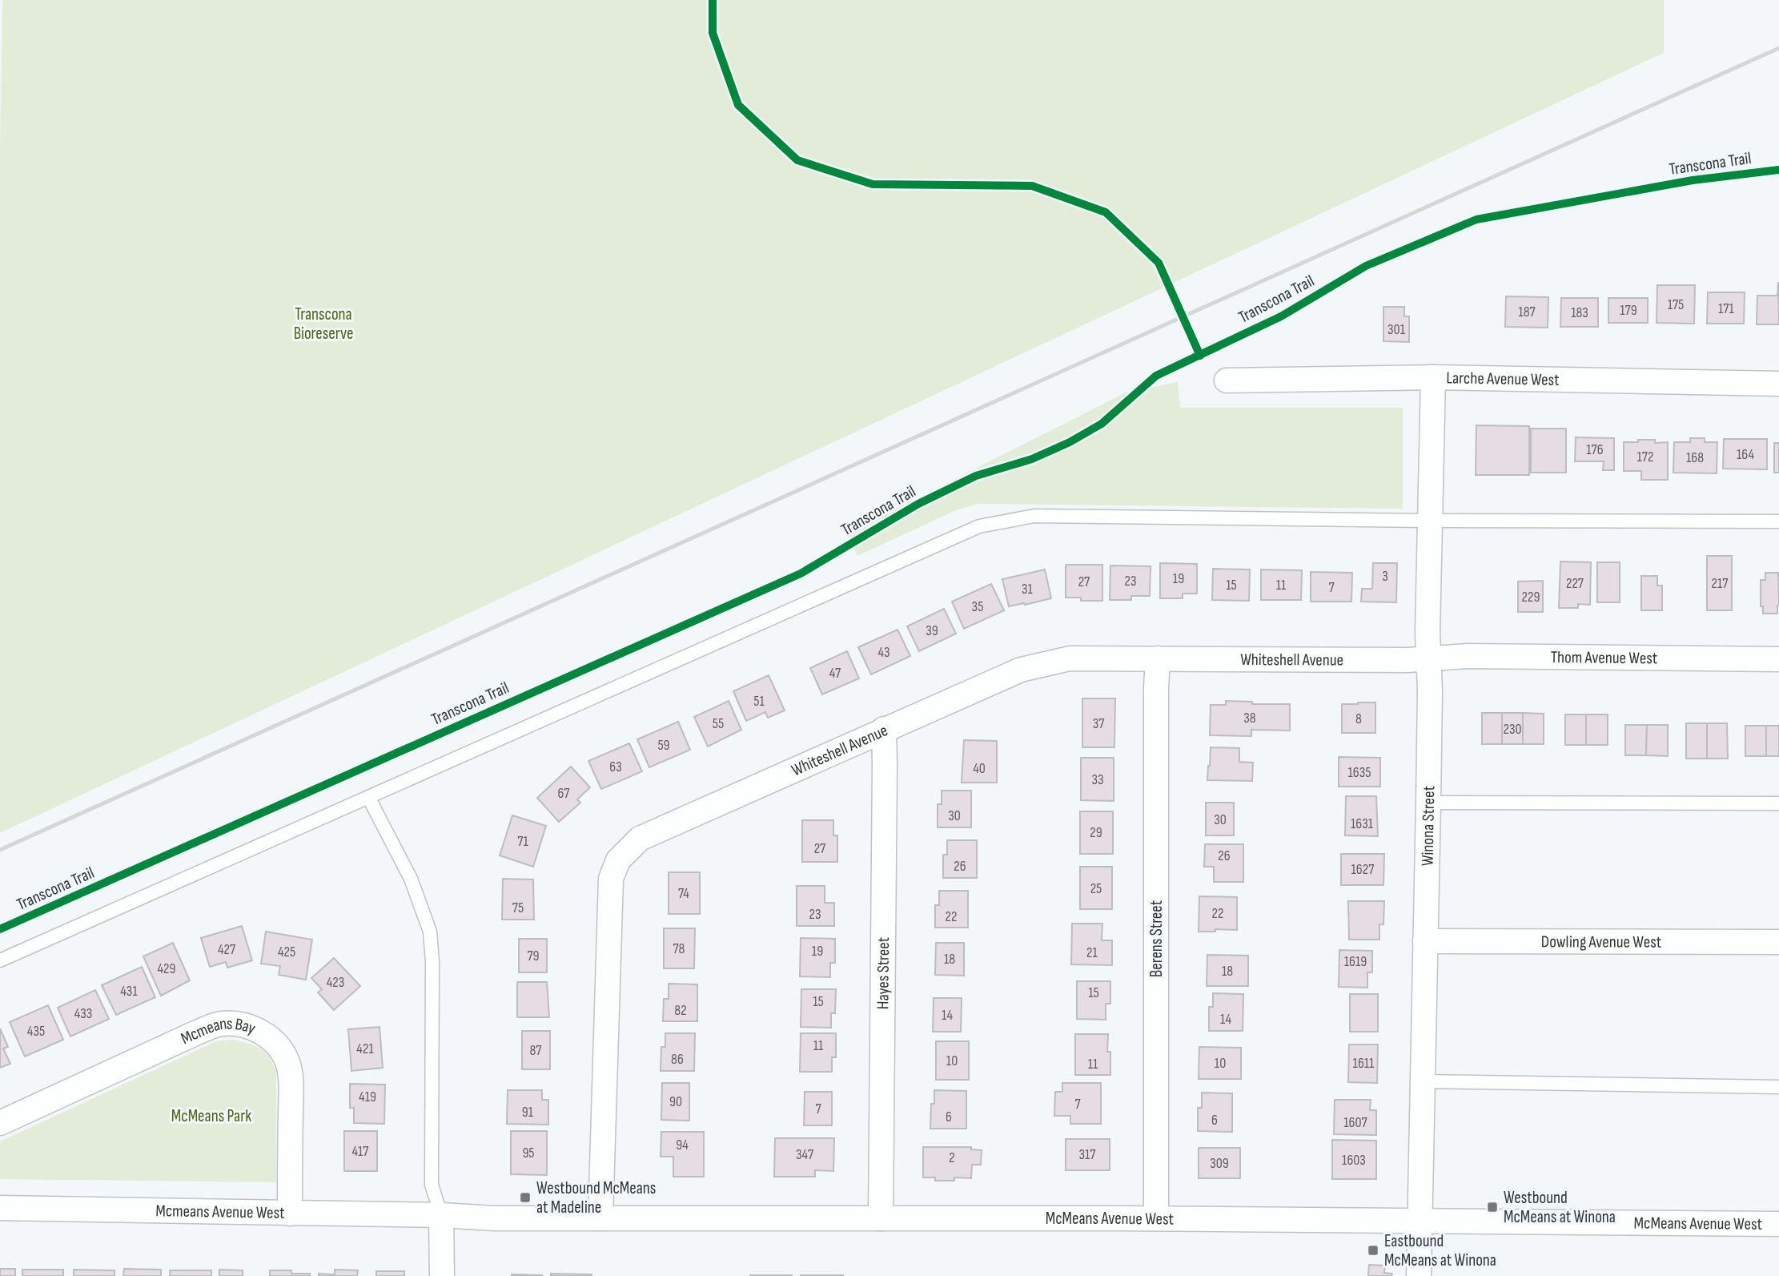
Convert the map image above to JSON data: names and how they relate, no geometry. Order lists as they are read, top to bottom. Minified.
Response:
{"streets":{"street":["Larche Avenue West","Thom Avenue West","Whiteshell Avenue","Winona Street","Berens Street","Dowling Avenue West","Hayes Street","Mcmeans Bay","Mcmeans Avenue West","McMeans Avenue West"],"cycle path":["Transcona Trail"]},"crossings":[["Larche Avenue West","Winona Street"],["Thom Avenue West","Whiteshell Avenue"],["Thom Avenue West","Winona Street"],["Whiteshell Avenue","Winona Street"],["Whiteshell Avenue","Berens Street"],["Whiteshell Avenue","Hayes Street"],["Whiteshell Avenue","McMeans Avenue West"],["Winona Street","Dowling Avenue West"],["Winona Street","McMeans Avenue West"],["Berens Street","McMeans Avenue West"],["Hayes Street","McMeans Avenue West"],["Mcmeans Bay","Mcmeans Avenue West"],["Mcmeans Avenue West","McMeans Avenue West"]],"parks":["Transcona Bioreserve","McMeans Park"],"places":{"transit":["Westbound McMeans at Madeline","Westbound McMeans at Winona","Eastbound McMeans at Winona"]},"house_numbers":["175","171","179","187","183","301","176","164","172","168","3","19","23","27","227","217","15","11","7","31","229","35","39","43","47","51","38","8","55","37","230","59","63","40","1635","33","67","30","30","1631","29","71","27","26","26","1627","25","74","75","22","23","22","78","427","19","425","21","79","18","1619","429","18","423","431","15","15","82","433","14","14","435","11","421","87","86","10","10","1611","11","419","90","7","7","91","6","6","1607","94","417","95","347","317","2","1603","309"]}
